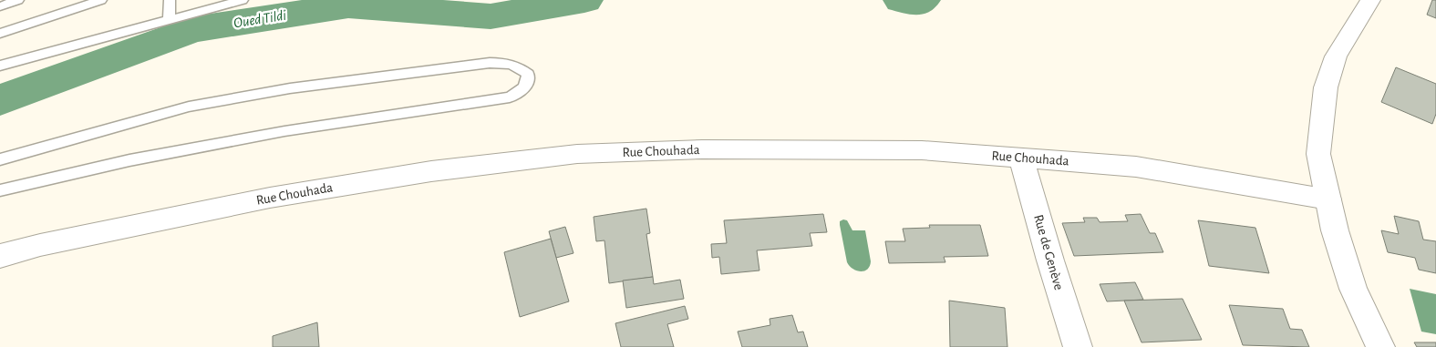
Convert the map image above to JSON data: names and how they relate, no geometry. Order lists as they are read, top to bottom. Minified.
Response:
{"streets":{"street":["Rue Chouhada","Rue de Genève"]},"crossings":[["Rue Chouhada","Rue de Genève"]],"water":["Oued Tildi"]}
